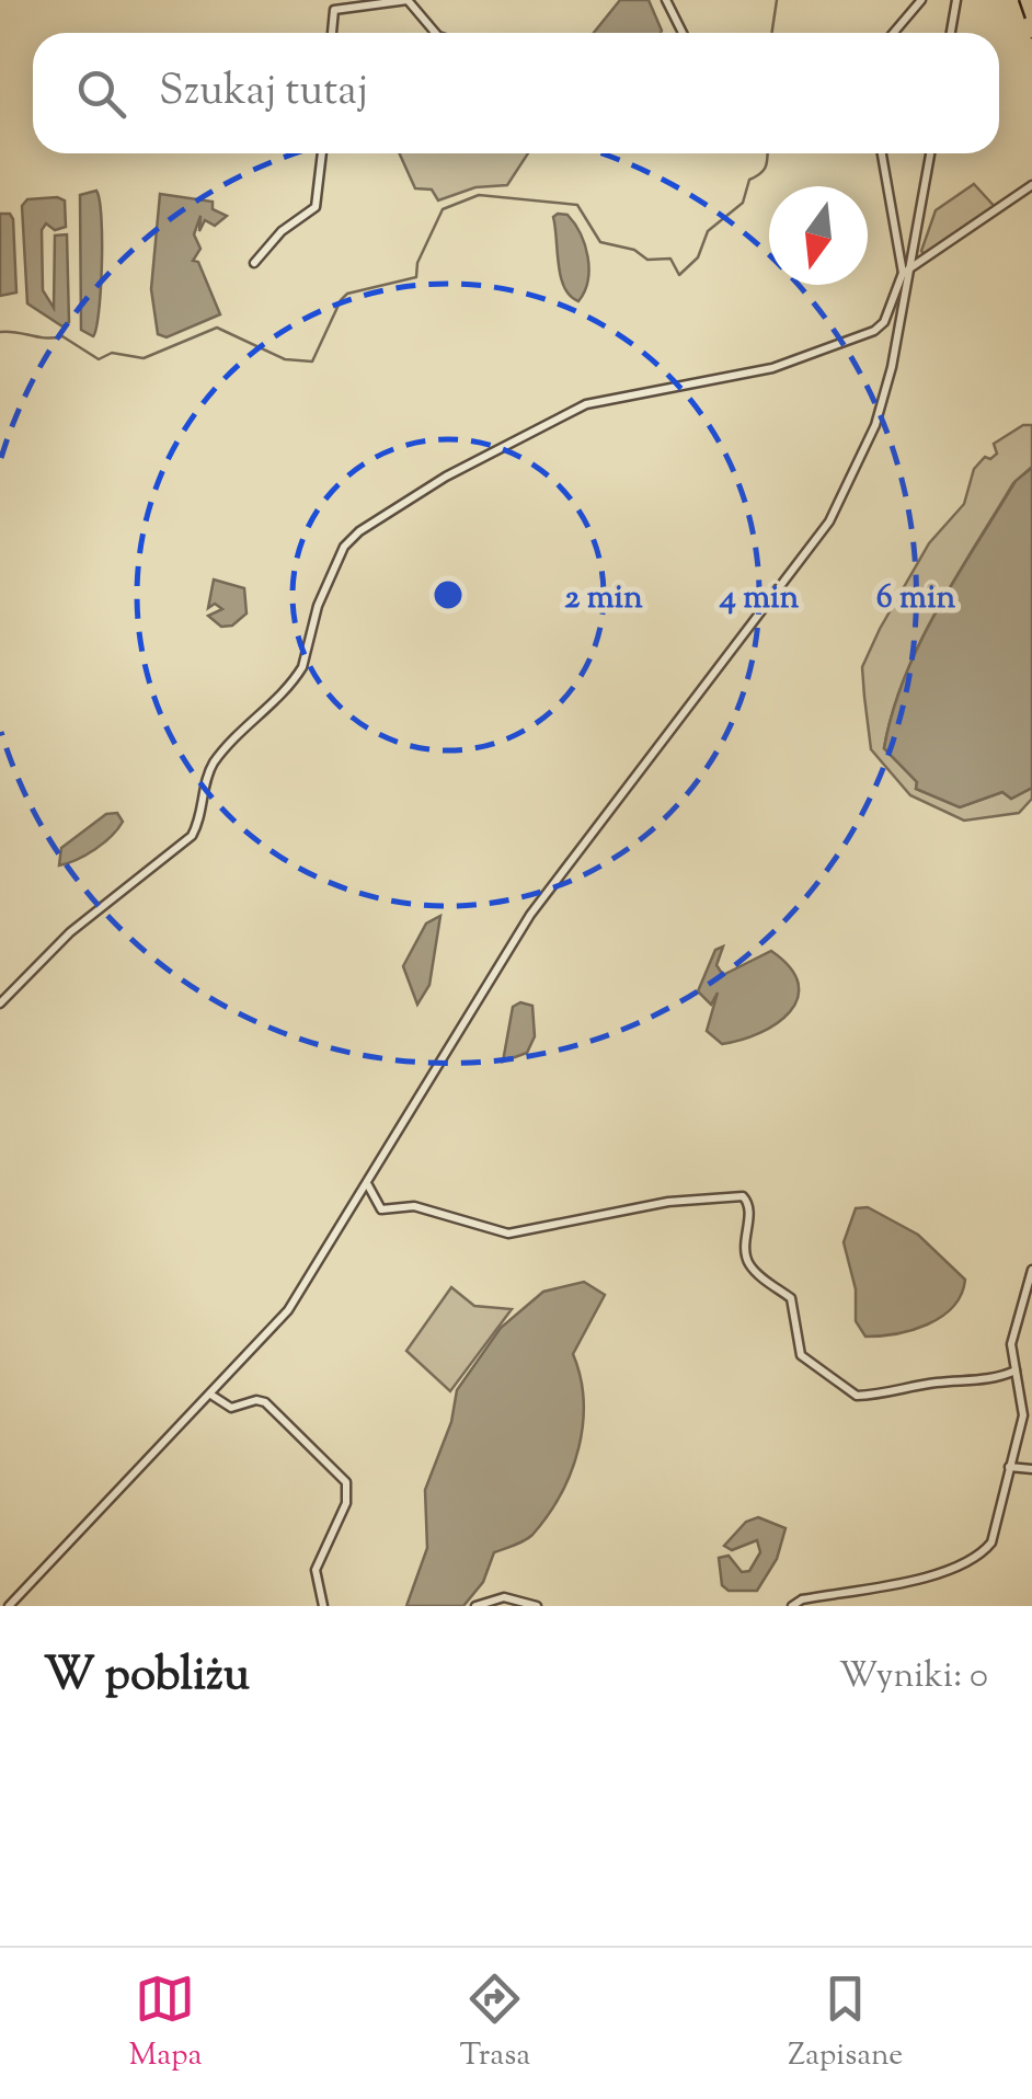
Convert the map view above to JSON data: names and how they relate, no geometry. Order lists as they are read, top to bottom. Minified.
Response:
{"north":"bottom","page":{"search":"Szukaj tutaj","heading":["W pobliżu","Wyniki: 0"],"nav":["Mapa","Trasa","Zapisane"]},"rings":["2 min","4 min","6 min"]}
